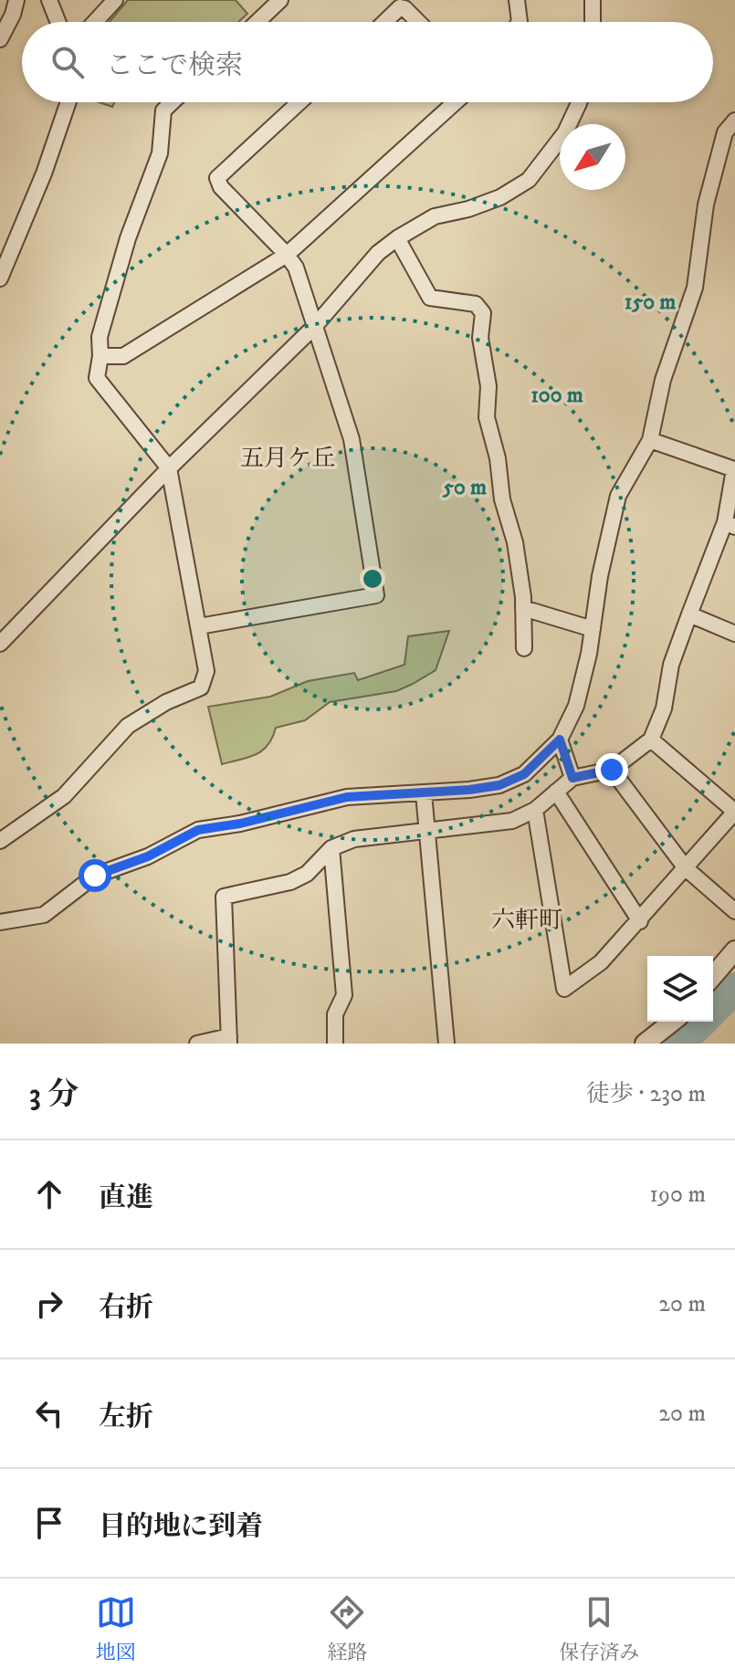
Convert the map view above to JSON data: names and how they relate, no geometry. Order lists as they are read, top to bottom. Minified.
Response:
{"districts":["五月ケ丘","六軒町"],"north":"bottom left","page":{"search":"ここで検索","heading":["3 分","徒歩 · 230 m"],"list":[["直進","190 m"],["右折","20 m"],["左折","20 m"],"目的地に到着"],"nav":["地図","経路","保存済み"]},"rings":["150 m","100 m","50 m"]}
